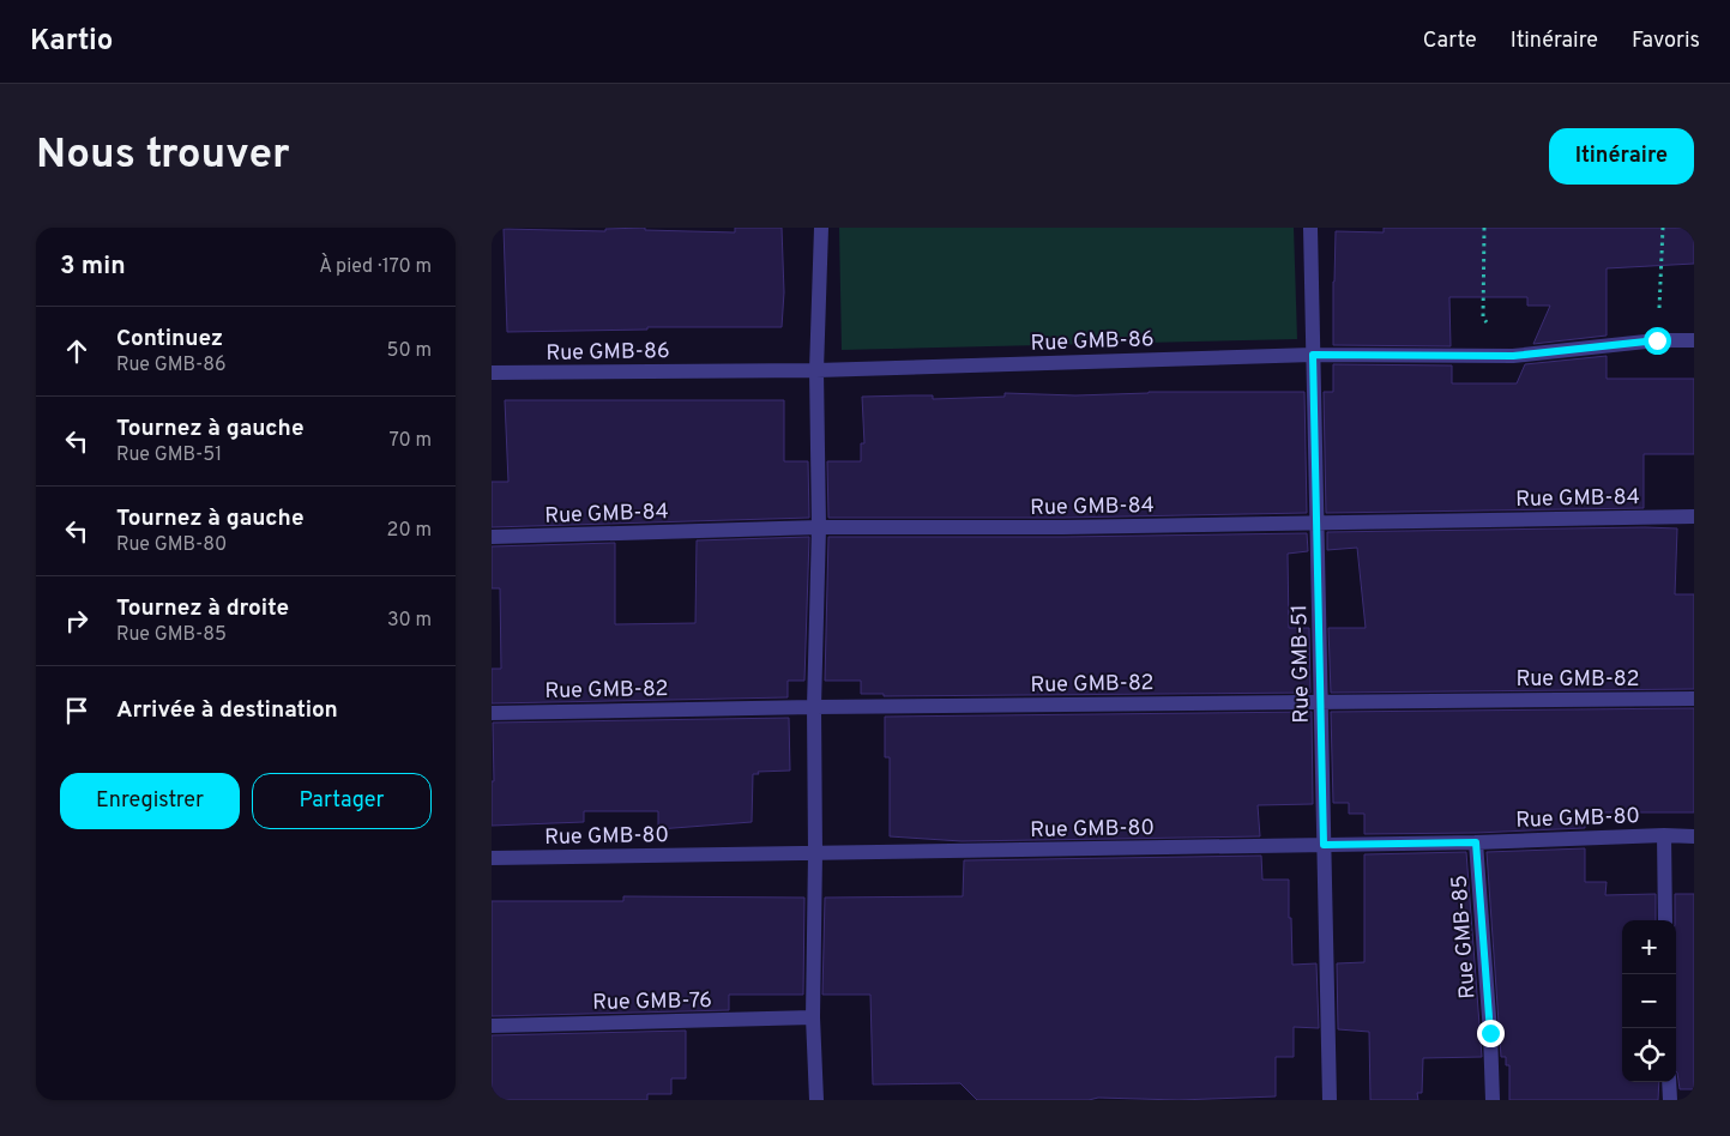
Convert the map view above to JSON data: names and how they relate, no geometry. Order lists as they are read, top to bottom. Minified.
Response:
{"streets":{"street":["Rue GMB-86","Rue GMB-84","Rue GMB-51","Rue GMB-82","Rue GMB-80","Rue GMB-85","Rue GMB-76"]},"crossings":[["Rue GMB-86","Rue GMB-51"],["Rue GMB-84","Rue GMB-51"],["Rue GMB-51","Rue GMB-82"],["Rue GMB-51","Rue GMB-80"],["Rue GMB-80","Rue GMB-85"]],"page":{"header":"Kartio","nav":["Carte","Itinéraire","Favoris"],"buttons":["Itinéraire",["Enregistrer","Partager"]],"title":"Nous trouver","heading":["3 min","À pied · 170 m"],"list":[["Continuez","Rue GMB-86","50 m"],["Tournez à gauche","Rue GMB-51","70 m"],["Tournez à gauche","Rue GMB-80","20 m"],["Tournez à droite","Rue GMB-85","30 m"],"Arrivée à destination"],"map_buttons":["+","−"]}}
